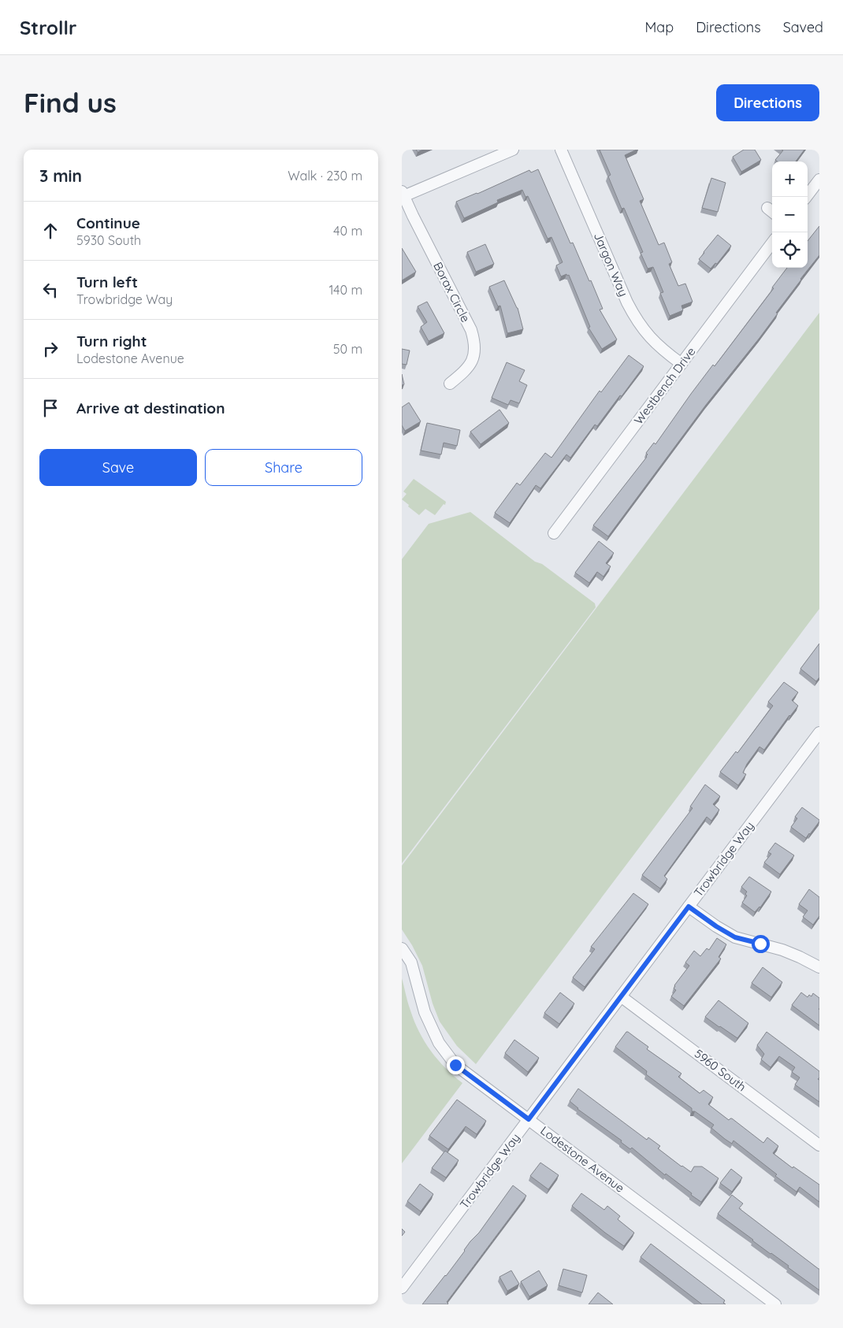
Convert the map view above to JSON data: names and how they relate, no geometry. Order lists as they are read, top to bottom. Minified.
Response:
{"streets":{"street":["Jargon Way","Borax Circle","Westbench Drive","Trowbridge Way","5960 South","Lodestone Avenue"]},"crossings":[["Jargon Way","Westbench Drive"],["Trowbridge Way","5960 South"],["Trowbridge Way","Lodestone Avenue"]],"page":{"header":"Strollr","nav":["Map","Directions","Saved"],"buttons":["Directions",["Save","Share"]],"title":"Find us","heading":["3 min","Walk · 230 m"],"map_buttons":["+","−"],"list":[["Continue","5930 South","40 m"],["Turn left","Trowbridge Way","140 m"],["Turn right","Lodestone Avenue","50 m"],"Arrive at destination"]}}
